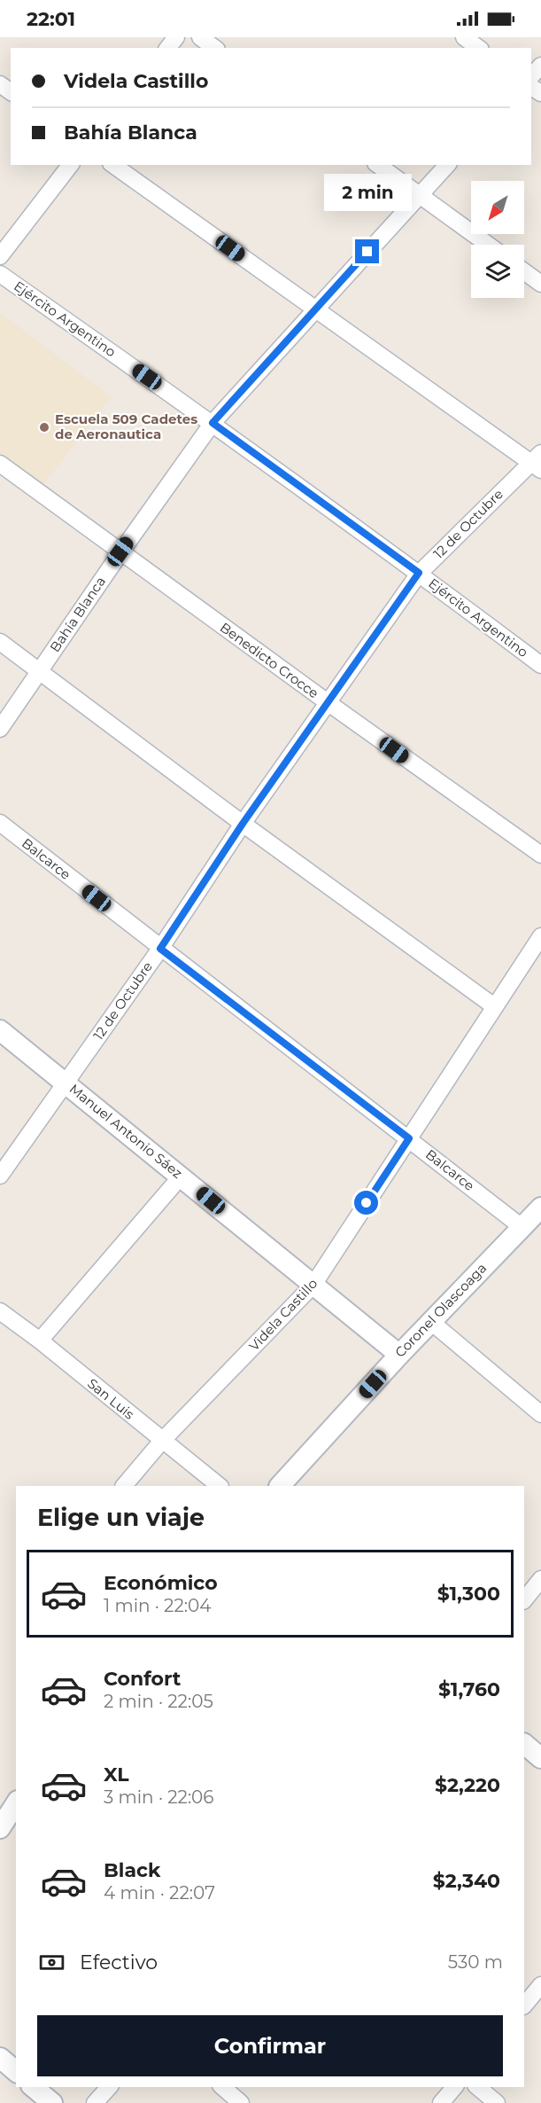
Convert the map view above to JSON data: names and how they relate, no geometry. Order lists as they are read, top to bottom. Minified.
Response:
{"streets":{"street":["Ejército Argentino","12 de Octubre","Bahía Blanca","Benedicto Crocce","Balcarce","Manuel Antonio Sáez","Coronel Olascoaga","Videla Castillo","San Luis"]},"crossings":[["Ejército Argentino","12 de Octubre"],["Ejército Argentino","Bahía Blanca"],["12 de Octubre","Benedicto Crocce"],["12 de Octubre","Balcarce"],["12 de Octubre","Manuel Antonio Sáez"],["Bahía Blanca","Benedicto Crocce"],["Balcarce","Coronel Olascoaga"],["Balcarce","Videla Castillo"],["Manuel Antonio Sáez","Coronel Olascoaga"],["Manuel Antonio Sáez","Videla Castillo"],["Videla Castillo","San Luis"]],"places":["Escuela 509 Cadetes de Aeronautica"],"north":"bottom left","page":{"status":"22:01","banner":["Videla Castillo","Bahía Blanca"],"bubble":"2 min","heading":"Elige un viaje","list":[{"name":"Económico","note":"1 min · 22:04","value":"$1,300"},{"name":"Confort","note":"2 min · 22:05","value":"$1,760"},{"name":"XL","note":"3 min · 22:06","value":"$2,220"},{"name":"Black","note":"4 min · 22:07","value":"$2,340"}],"pay":["Efectivo","530 m"],"buttons":"Confirmar"}}
